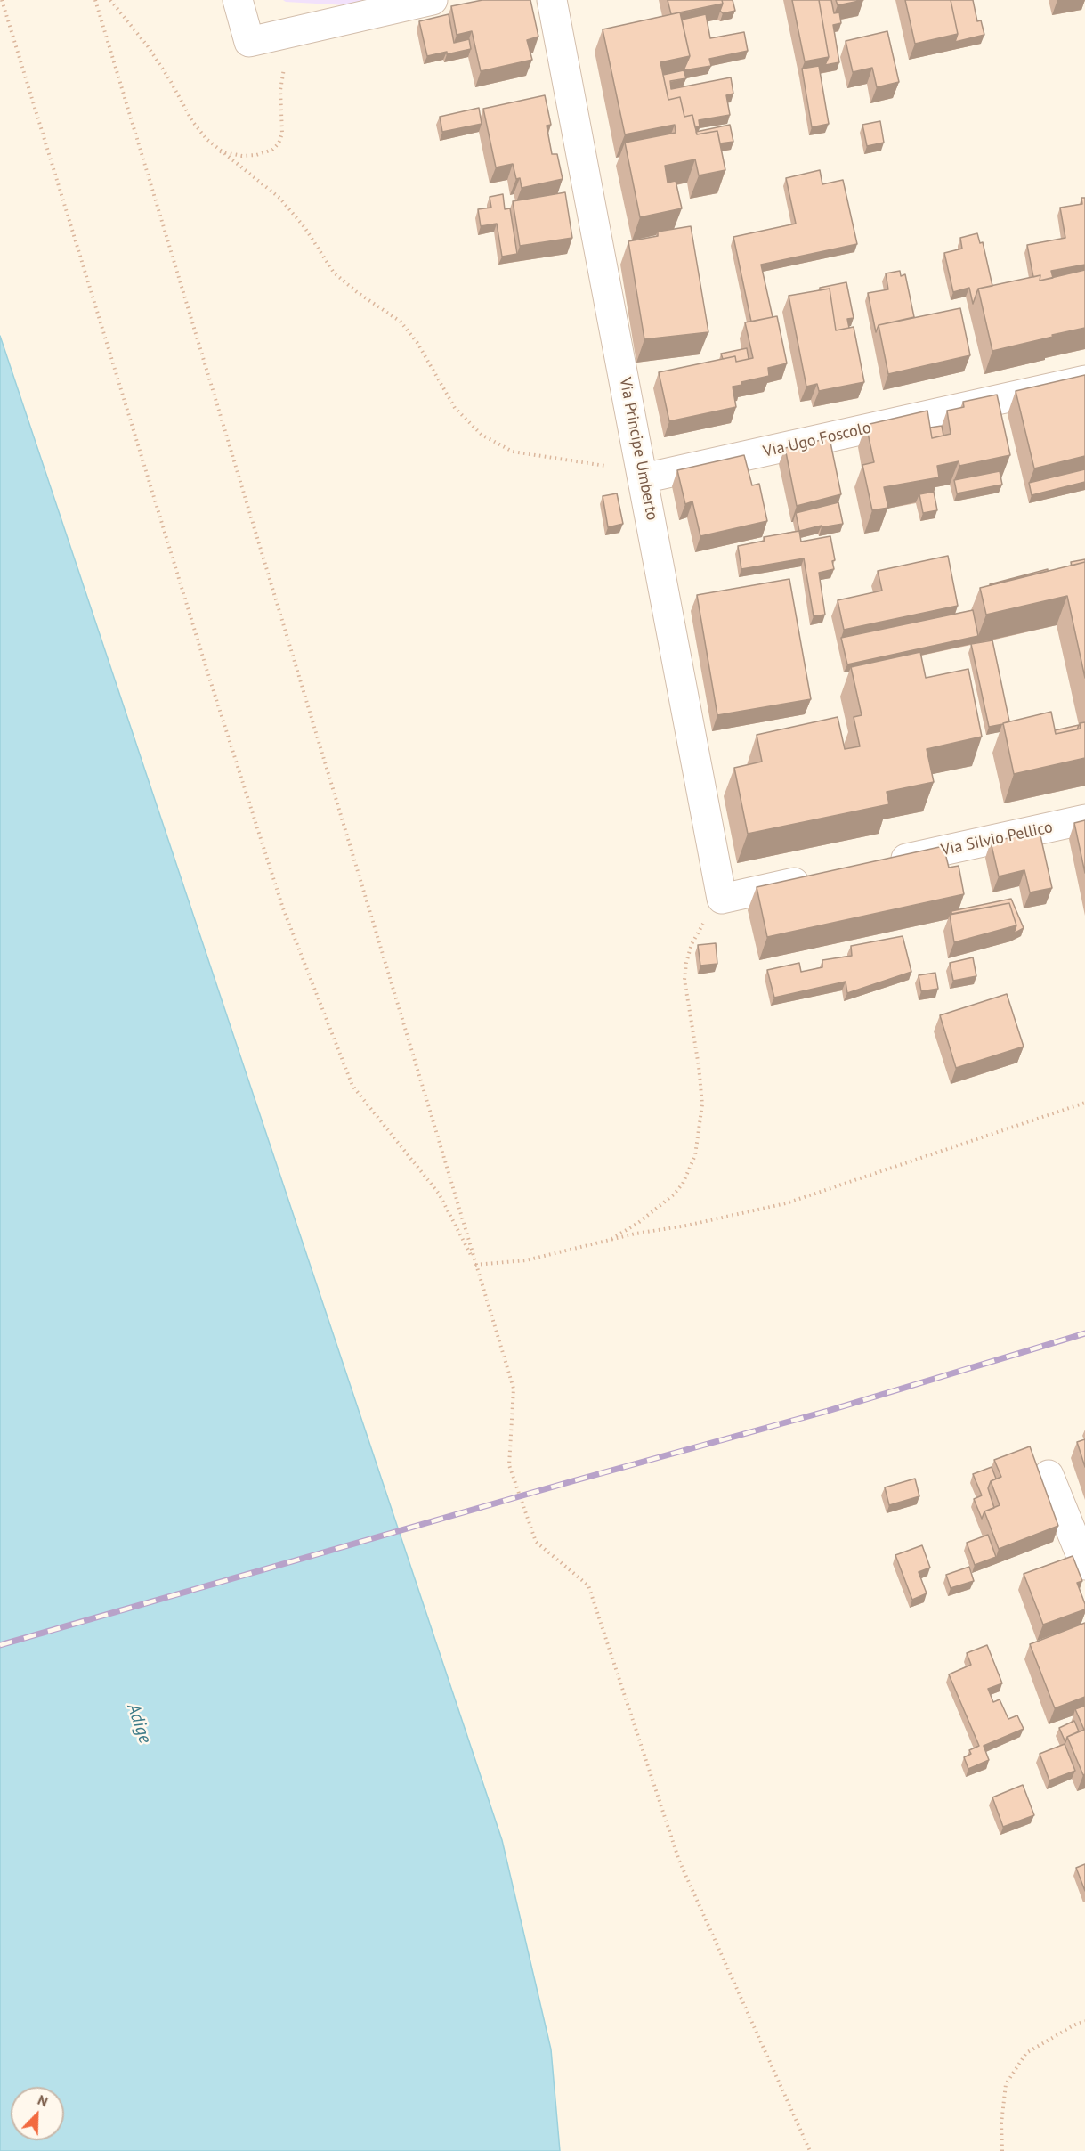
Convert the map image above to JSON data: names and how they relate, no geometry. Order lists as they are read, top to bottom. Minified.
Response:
{"streets":{"street":["Via Ugo Foscolo","Via Principe Umberto","Via Silvio Pellico"]},"crossings":[["Via Ugo Foscolo","Via Principe Umberto"]],"water":["Adige"],"north":"top right"}
